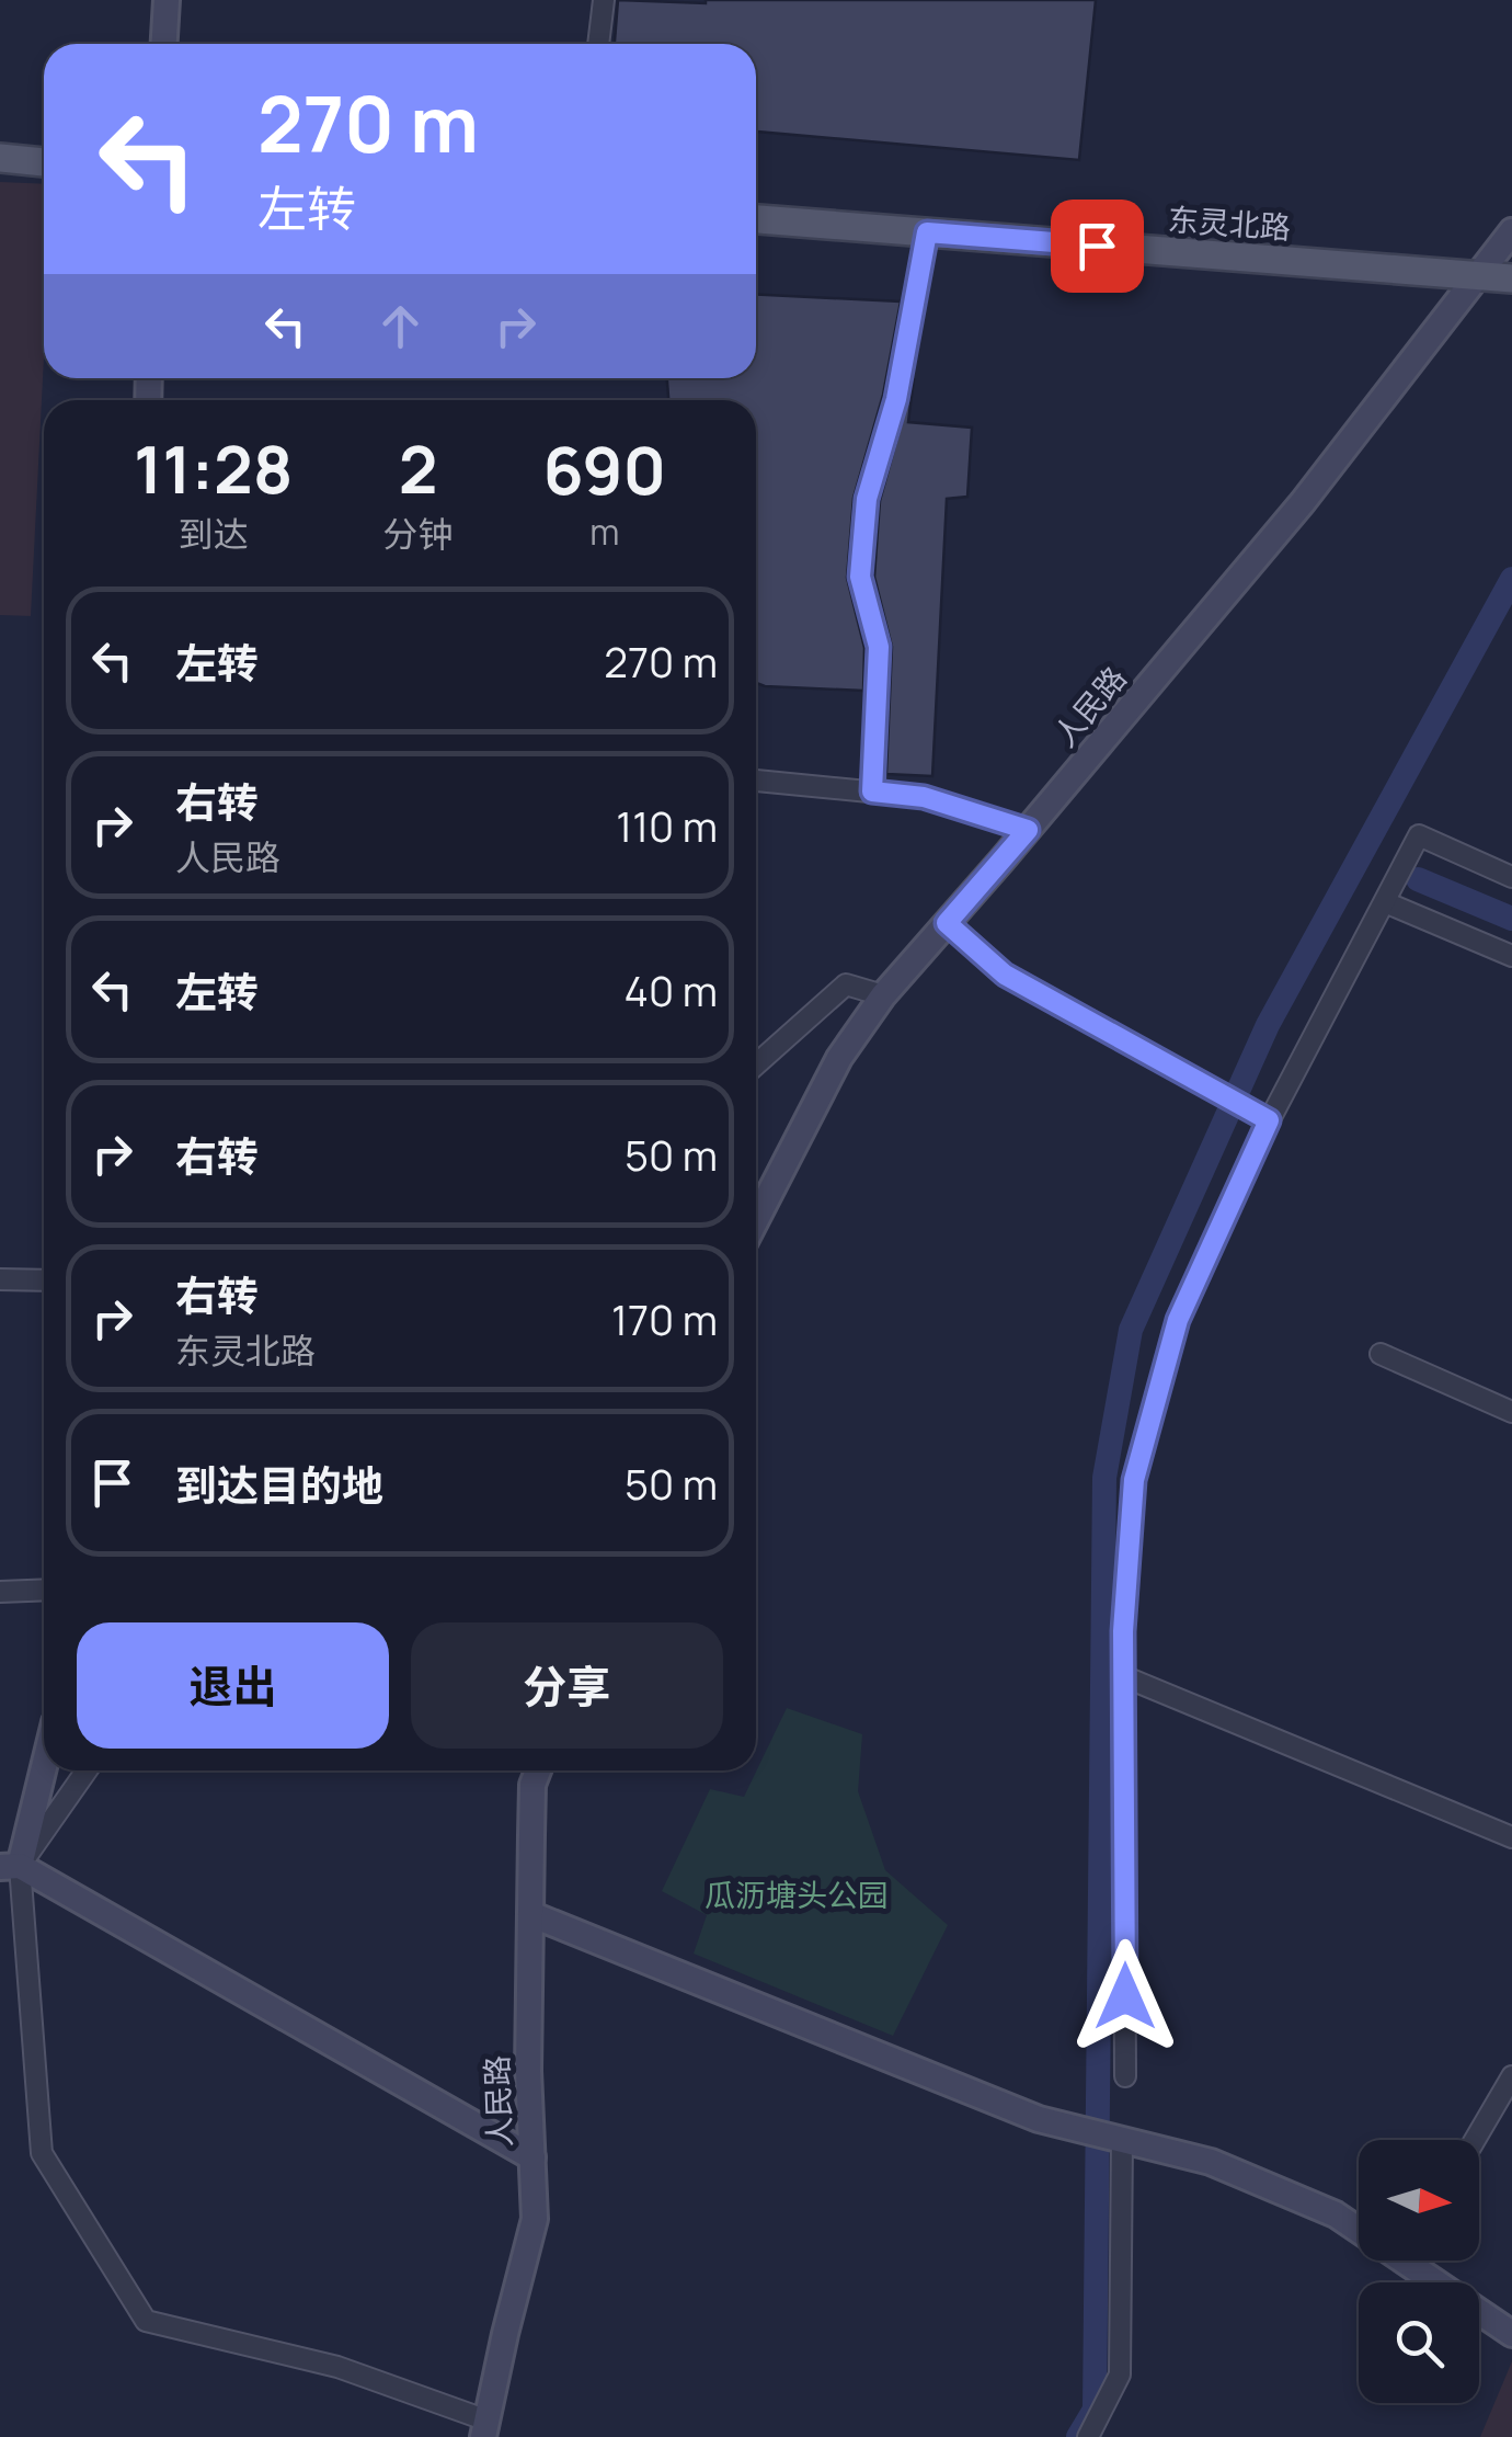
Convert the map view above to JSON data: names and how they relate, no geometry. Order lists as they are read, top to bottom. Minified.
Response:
{"streets":{"main road":["东灵北路"],"street":["人民路"]},"crossings":[["东灵北路","人民路"]],"parks":["瓜沥塘头公园"],"north":"right","page":{"turn":["270 m","左转"],"eta":["11:28","到达","2","分钟","690","m"],"list":[{"name":"左转","value":"270 m"},{"name":"右转","note":"人民路","value":"110 m"},{"name":"左转","value":"40 m"},{"name":"右转","value":"50 m"},{"name":"右转","note":"东灵北路","value":"170 m"},{"name":"到达目的地","value":"50 m"}],"buttons":["退出","分享"]}}
